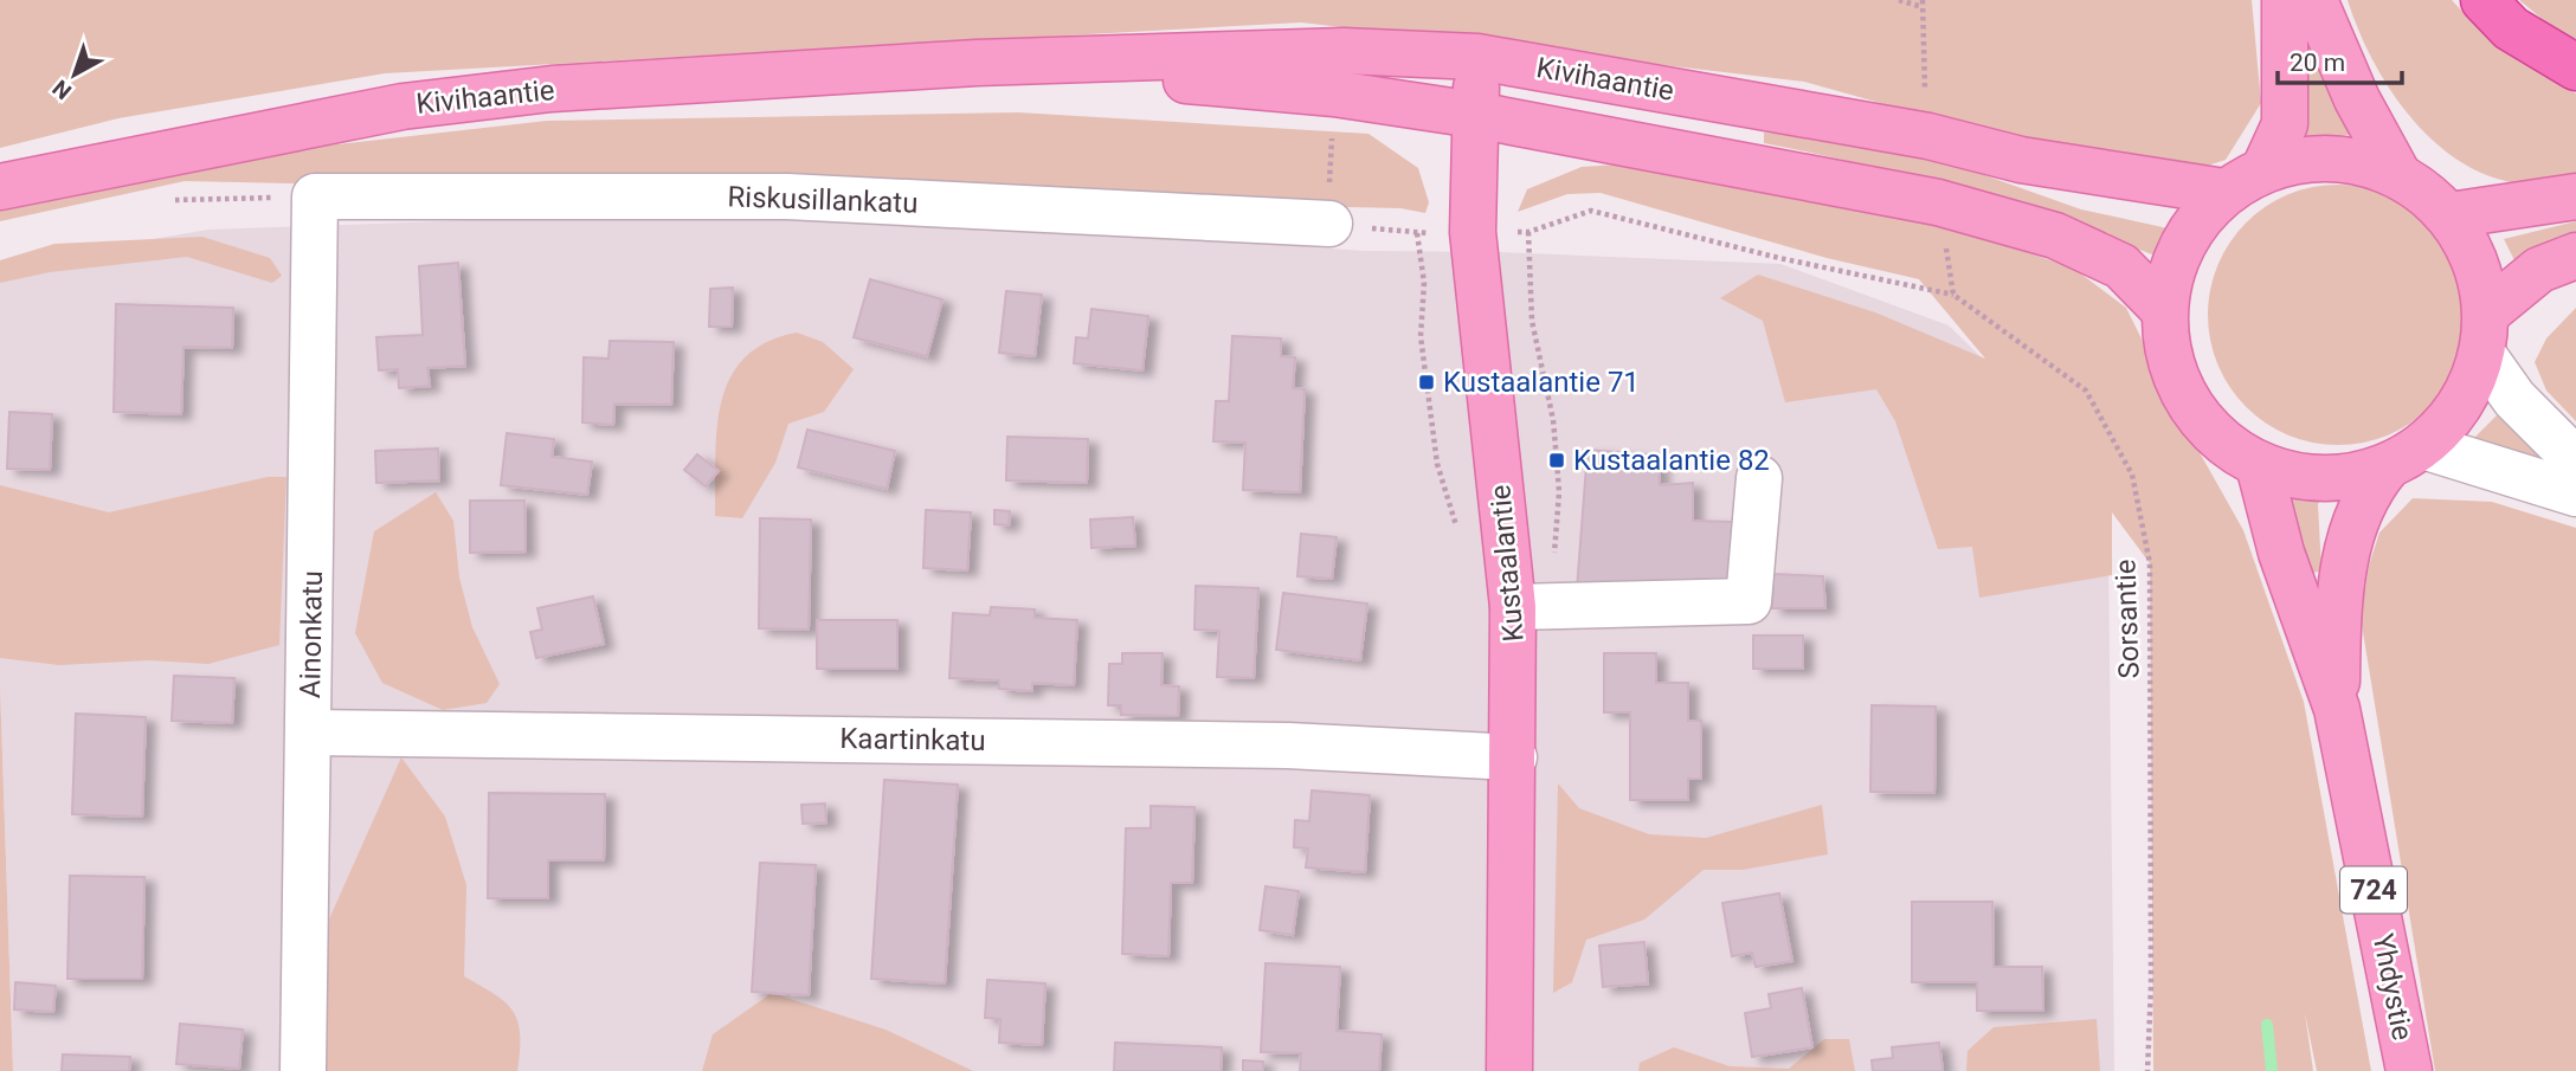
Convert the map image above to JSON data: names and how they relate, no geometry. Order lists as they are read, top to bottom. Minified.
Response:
{"streets":{"main road":["Kivihaantie","Kustaalantie","724","Yhdystie"],"street":["Riskusillankatu","Ainonkatu","Kaartinkatu"],"path":["Sorsantie"]},"crossings":[["Kivihaantie","Kustaalantie"],["Riskusillankatu","Ainonkatu"],["Kustaalantie","Kaartinkatu"],["Ainonkatu","Kaartinkatu"]],"places":{"transit":["Kustaalantie 71","Kustaalantie 82"]},"scale_bar":"20 m","north":"bottom left"}
